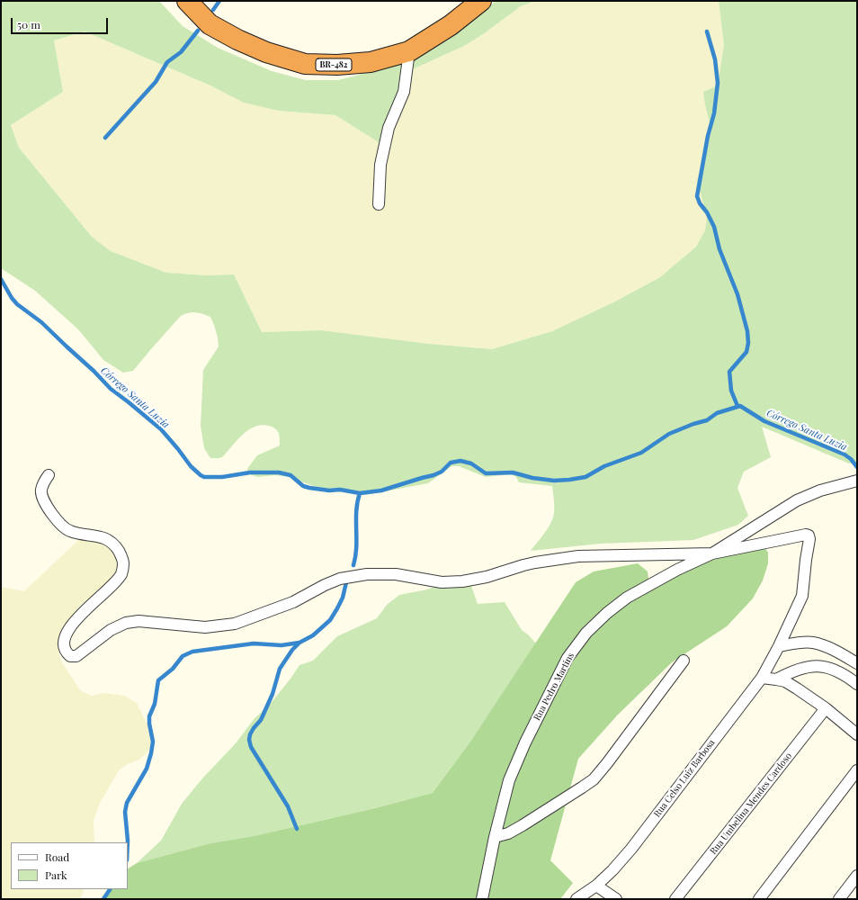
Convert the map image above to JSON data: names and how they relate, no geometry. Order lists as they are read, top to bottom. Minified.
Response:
{"streets":{"highway":["BR-482"],"street":["Rua Pedro Martins","Rua Celso Luiz Barbosa","Rua Umbelina Mendes Cardoso"]},"crossings":[["Rua Pedro Martins","Rua Celso Luiz Barbosa"]],"water":["Córrego Santa Luzia"],"legend":["Road","Park"],"scale_bar":"50 m"}
